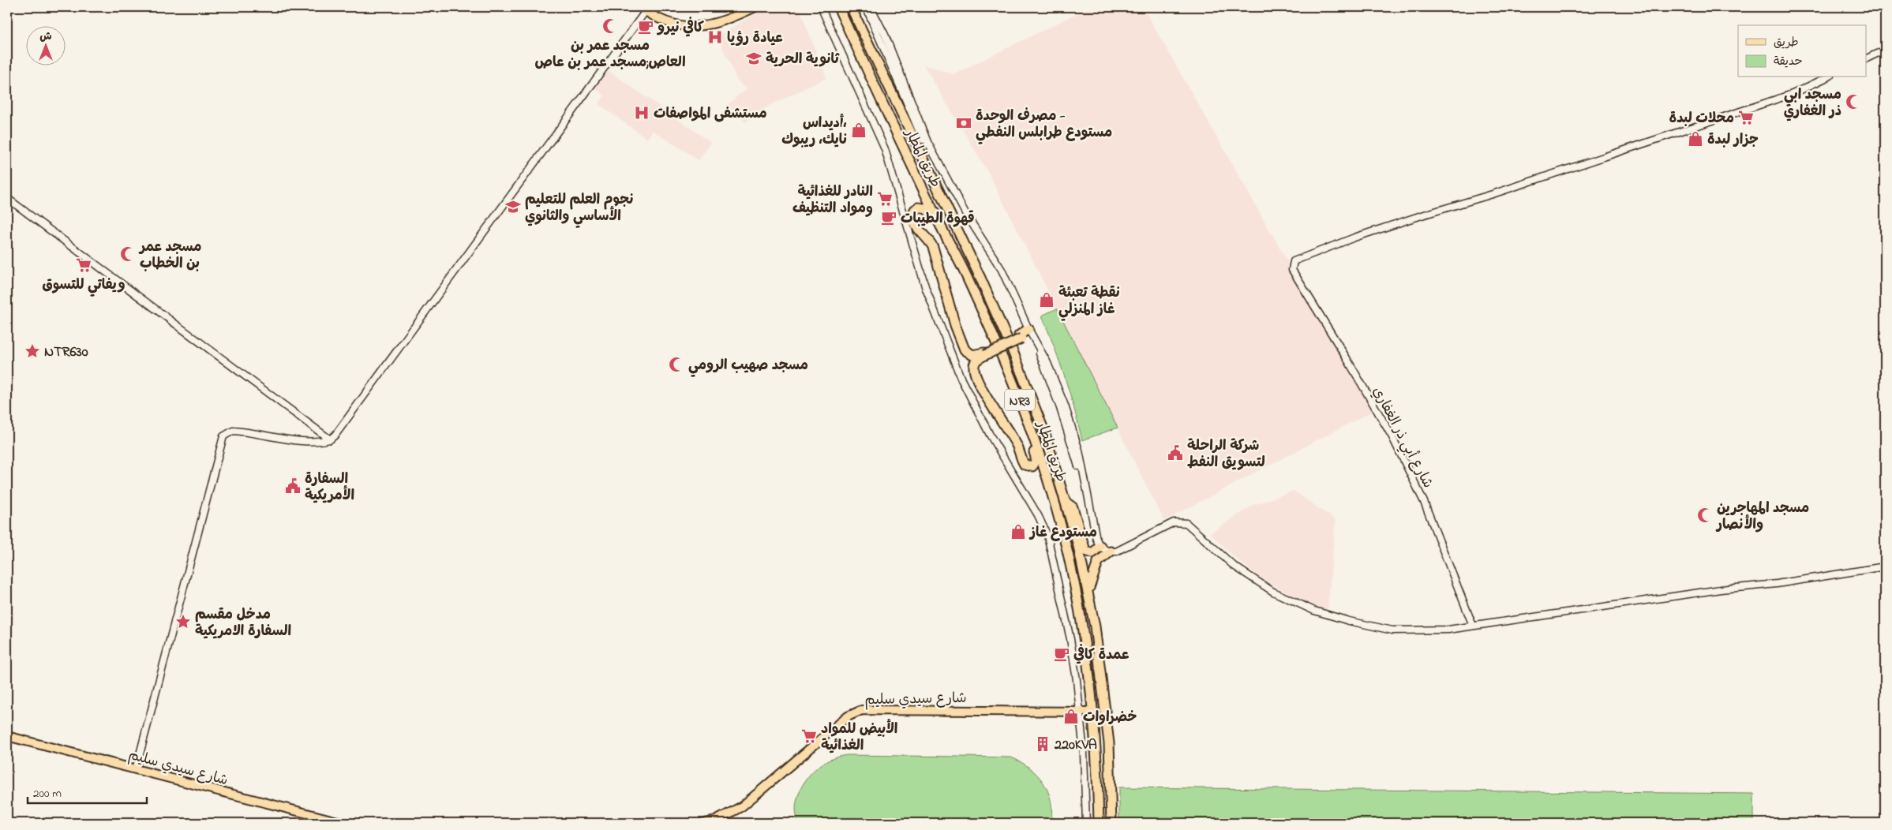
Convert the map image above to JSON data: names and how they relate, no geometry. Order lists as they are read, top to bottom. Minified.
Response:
{"streets":{"highway":["طريق المطار","NR3"],"main road":["شارع سيدي سليم"],"street":["شارع أبي ذر الغفاري"]},"crossings":[["طريق المطار","شارع سيدي سليم"]],"places":{"mosque":["مسجد عمر بن العاص;مسجد عمر بن عاص","مسجد ابي ذر الغفاري","مسجد عمر بن الخطاب","مسجد صهيب الرومي","مسجد المهاجرين والأنصار"],"cafe":["كافي نيرو","قهوة الطيبات","عمدة كافي"],"hospital":["عيادة رؤيا","مستشفى المواصفات"],"school or university":["ثانوية الحرية","نجوم العلم للتعليم الأساسي والثانوي"],"supermarket":["محلات لبدة","النادر للغذائية ومواد التنظيف","ويفاتي للتسوق","الأبيض للمواد الغذائية"],"bank":["مصرف الوحدة - مستودع طرابلس النفطي"],"shop":["أديداس، نايك، ريبوك","جزار لبدة","نقطة تعبئة غاز المنزلي","مستودع غاز","خضراوات"],"place":["NTR630","مدخل مقسم السفارة الامريكية"],"public building":["شركة الراحلة لتسويق النفط","السفارة الأمريكية"],"building":["220KVA"]},"legend":["طريق","حديقة"],"scale_bar":"200 m","north":"top"}
